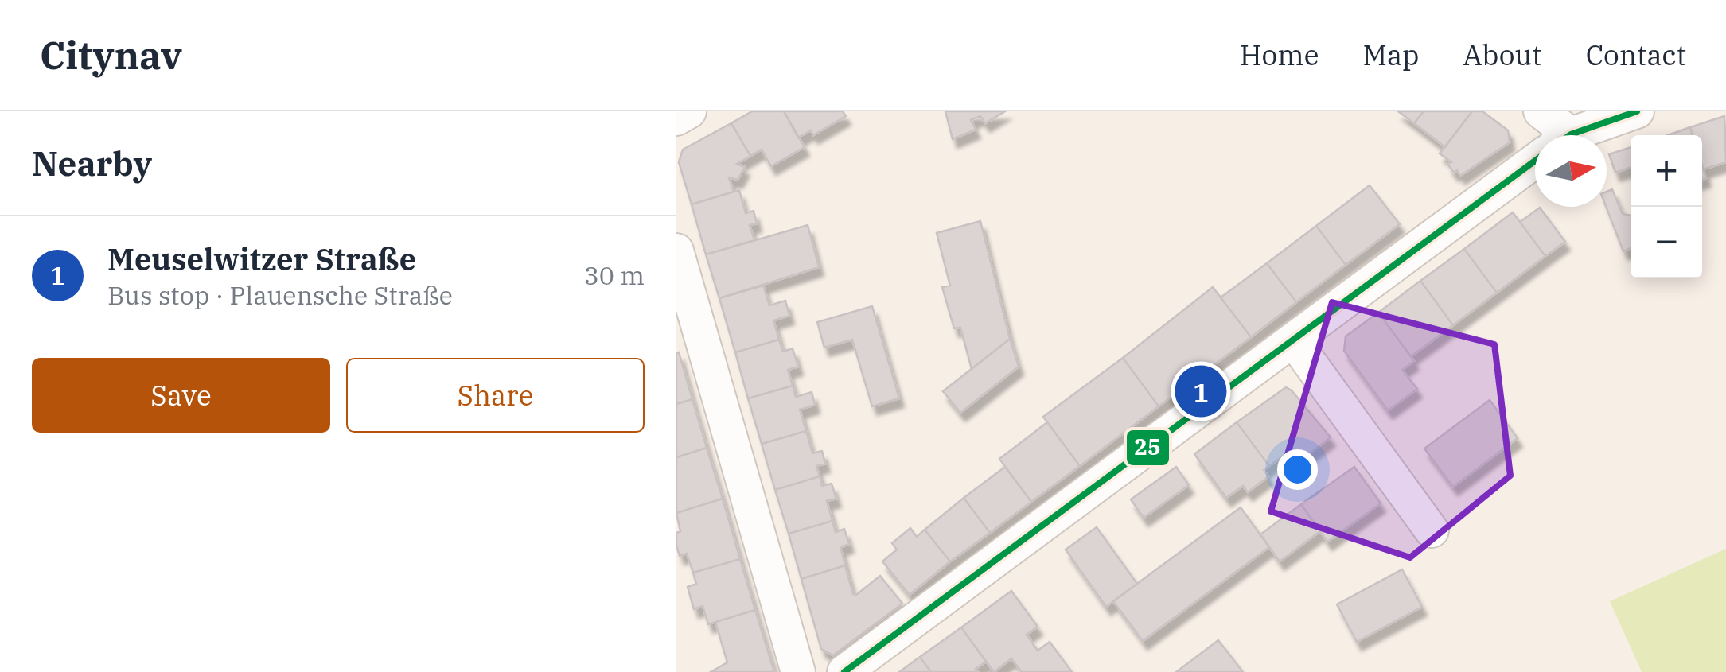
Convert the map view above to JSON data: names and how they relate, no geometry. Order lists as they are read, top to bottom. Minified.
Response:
{"lines":["transit line 25"],"north":"right","page":{"header":"Citynav","nav":["Home","Map","About","Contact"],"heading":"Nearby","map_buttons":["+","−"],"list":[{"mark":"1","name":"Meuselwitzer Straße","note":"Bus stop · Plauensche Straße","value":"30 m"}],"buttons":["Save","Share"],"pins":"1"}}
